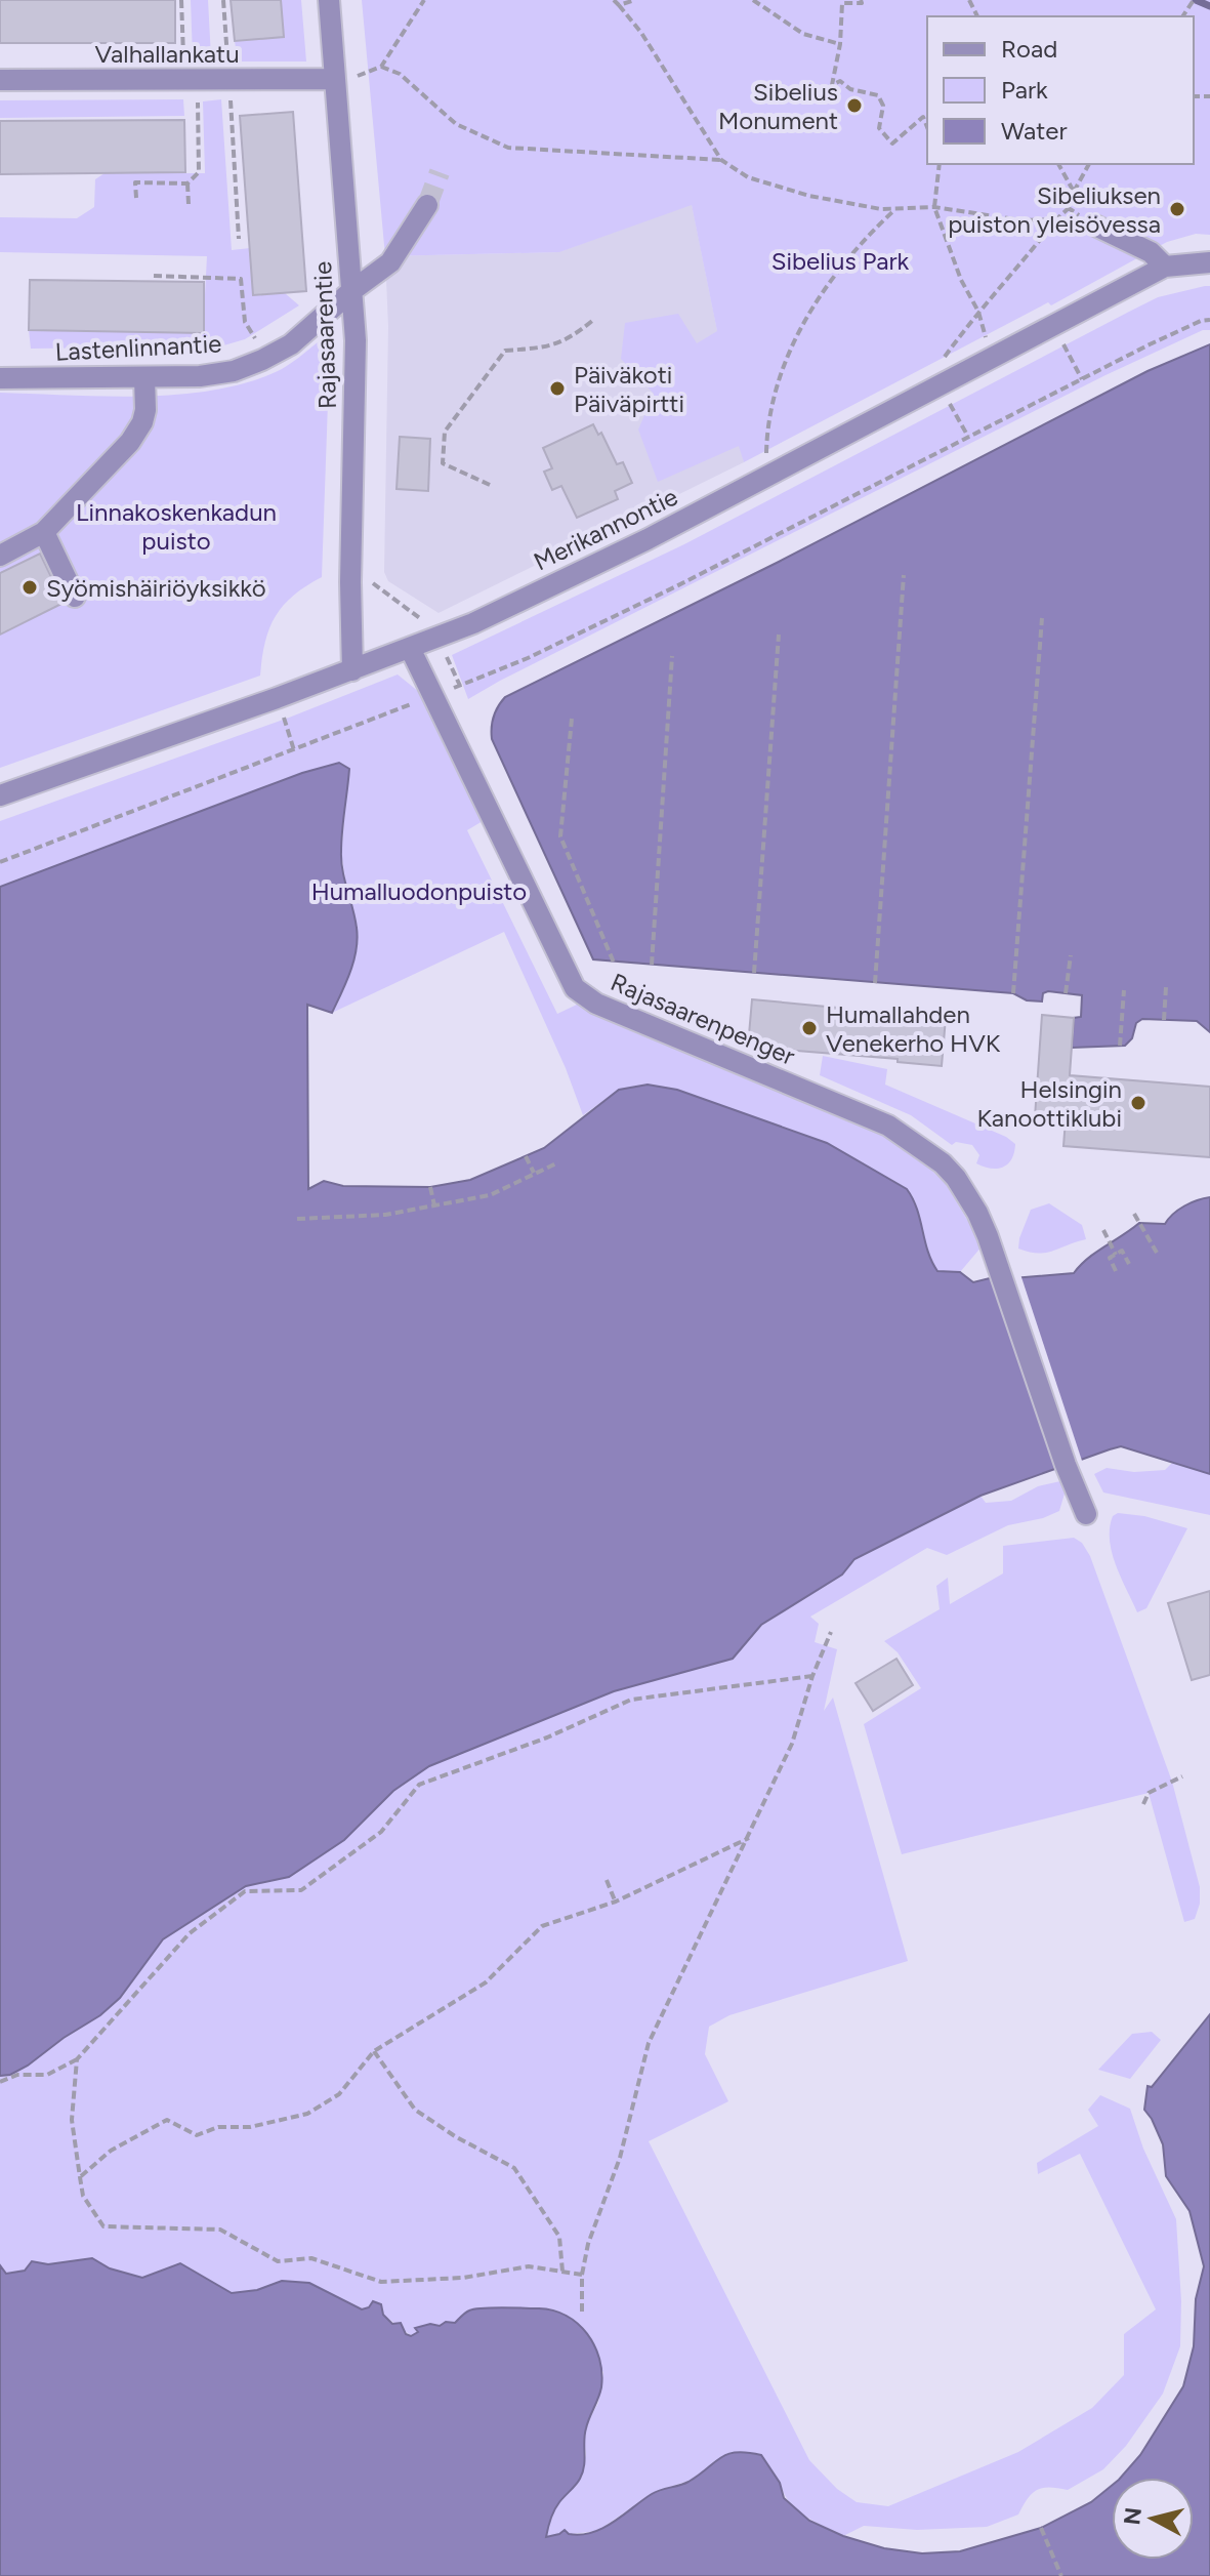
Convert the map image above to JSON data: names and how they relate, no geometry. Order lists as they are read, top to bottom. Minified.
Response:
{"streets":{"street":["Valhallankatu","Rajasaarentie","Lastenlinnantie","Merikannontie","Rajasaarenpenger"]},"crossings":[["Valhallankatu","Rajasaarentie"],["Rajasaarentie","Lastenlinnantie"],["Rajasaarentie","Merikannontie"],["Merikannontie","Rajasaarenpenger"]],"parks":["Sibelius Park","Linnakoskenkadun puisto","Humalluodonpuisto"],"places":["Sibelius Monument","Sibeliuksen puiston yleisövessa","Päiväkoti Päiväpirtti","Syömishäiriöyksikkö","Humallahden Venekerho HVK","Helsingin Kanoottiklubi"],"legend":["Road","Park","Water"],"north":"left"}
